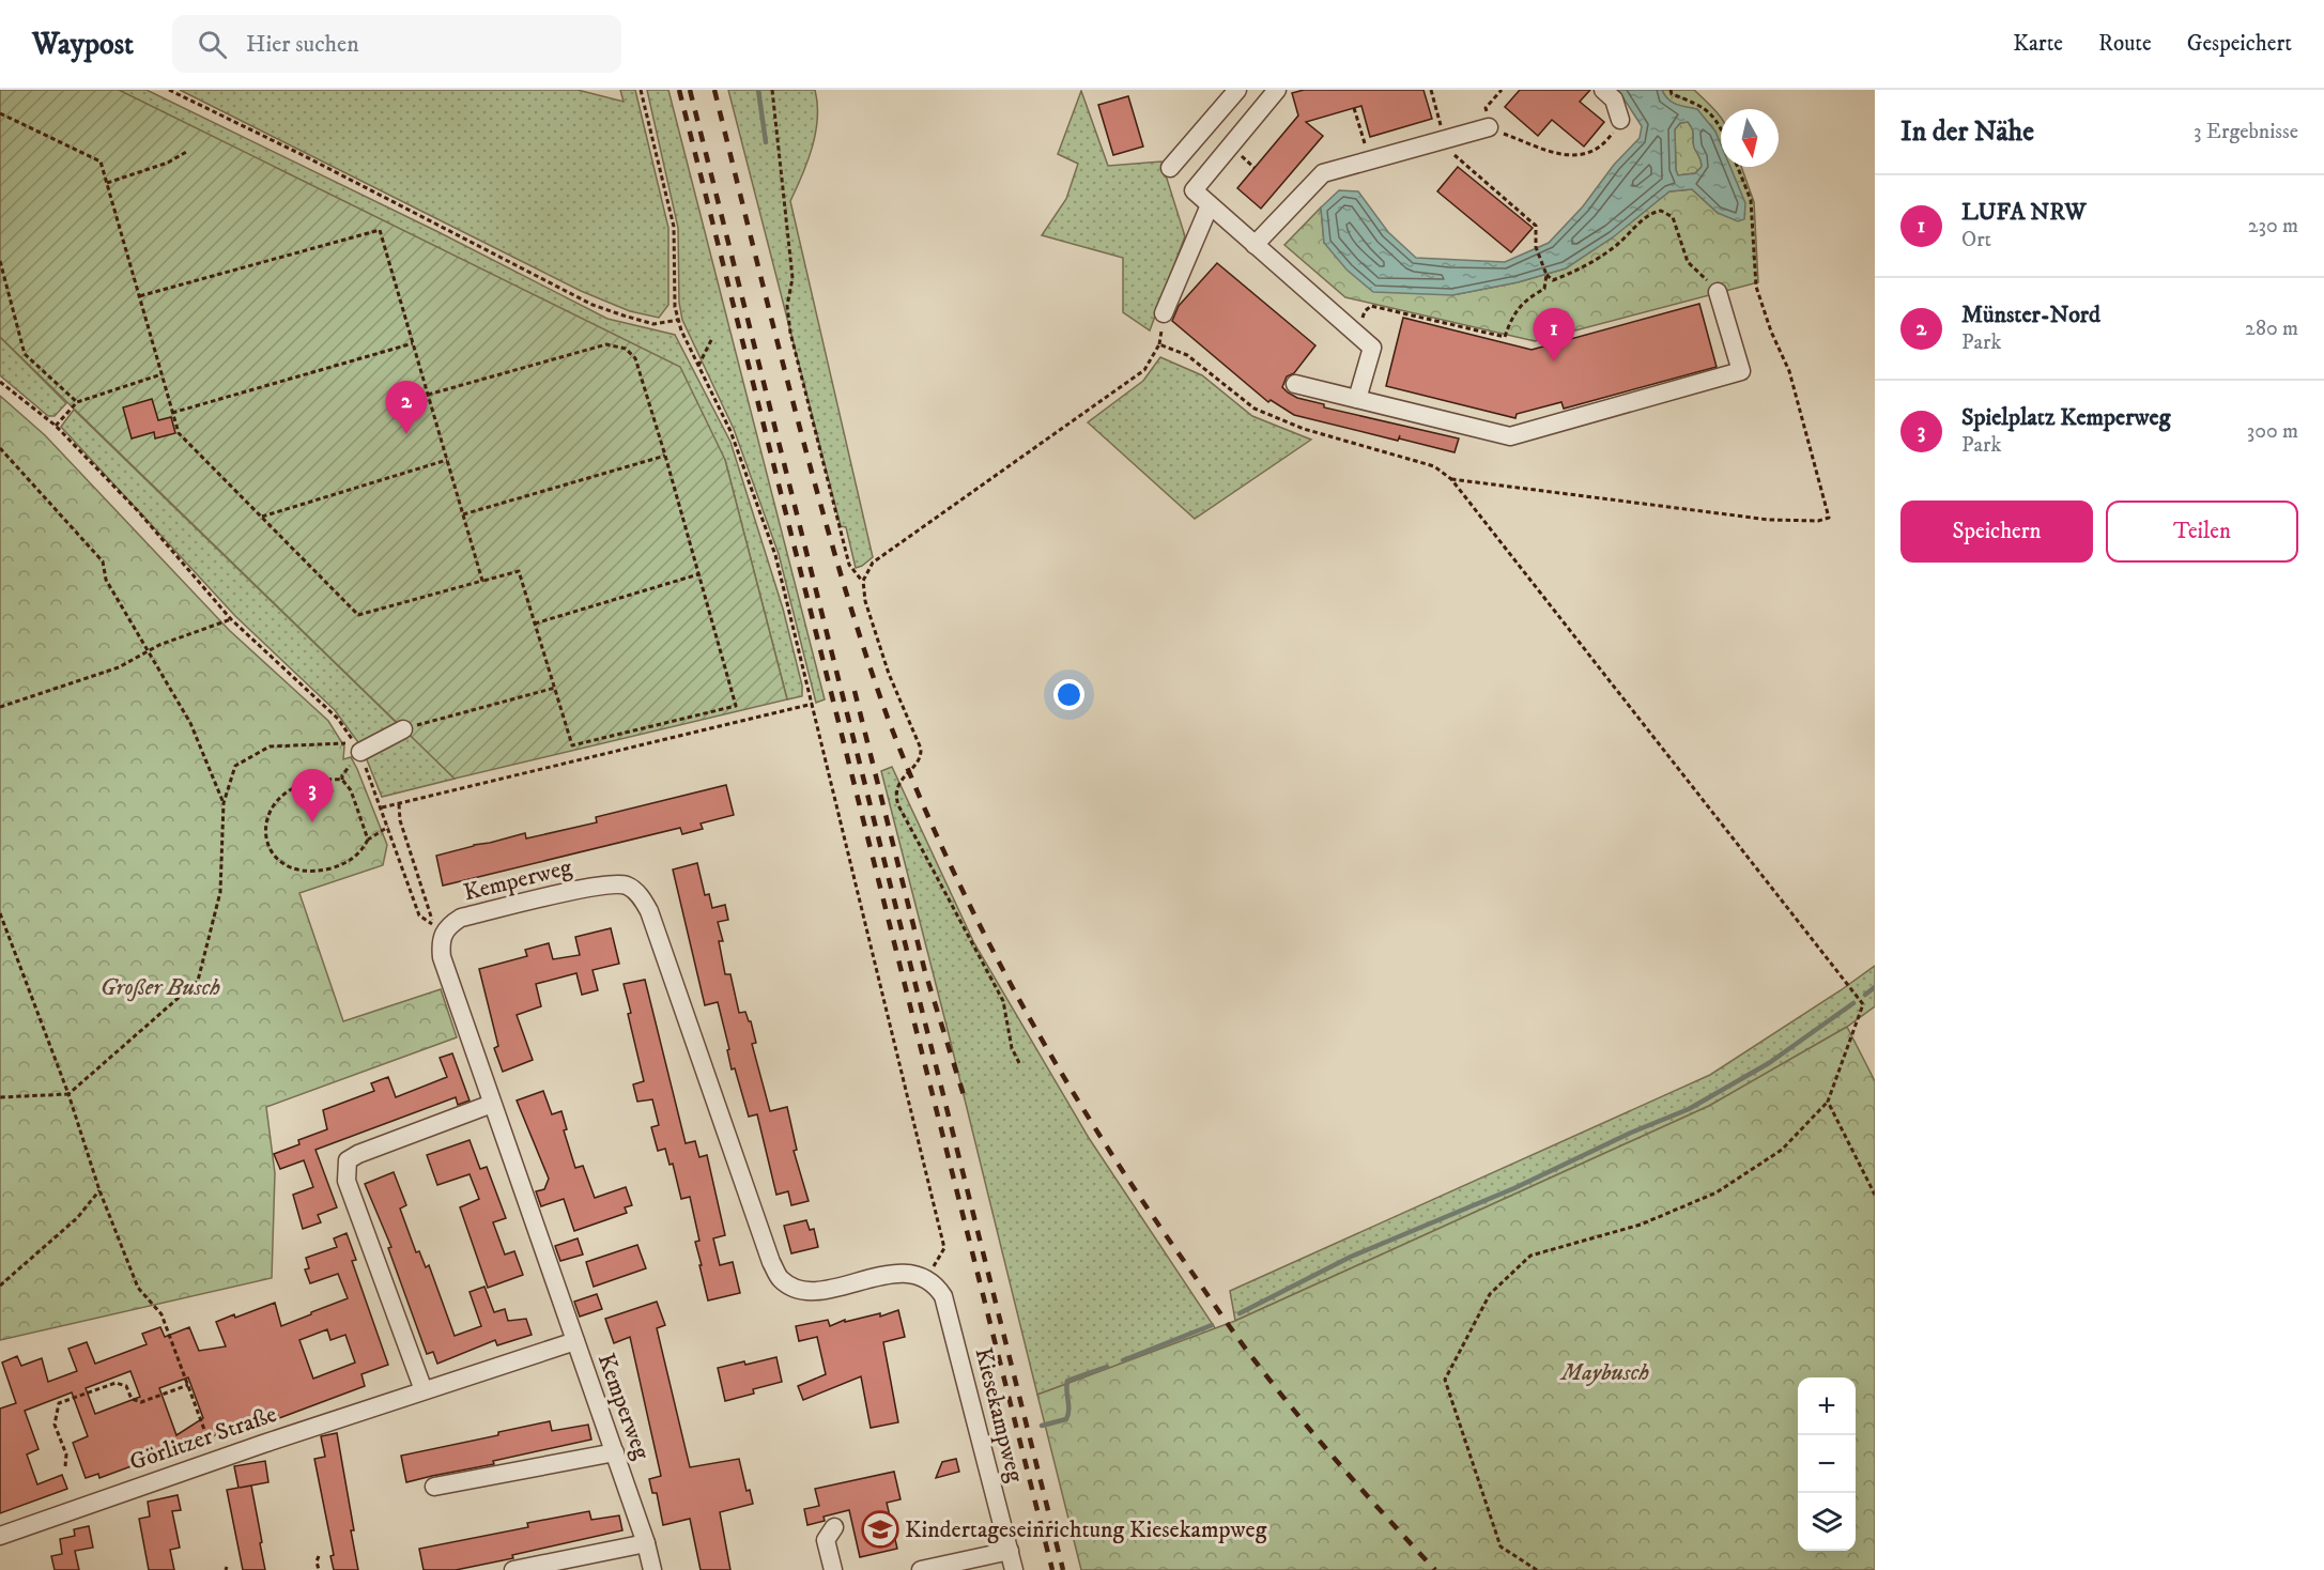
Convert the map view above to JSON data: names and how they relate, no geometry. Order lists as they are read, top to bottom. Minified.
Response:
{"streets":{"street":["Kemperweg","Kiesekampweg","Görlitzer Straße"]},"crossings":[["Kemperweg","Kiesekampweg"],["Kemperweg","Görlitzer Straße"]],"parks":["Großer Busch","Maybusch"],"places":{"school or university":["Kindertageseinrichtung Kiesekampweg"]},"north":"bottom","page":{"header":"Waypost","search":"Hier suchen","nav":["Karte","Route","Gespeichert"],"heading":["In der Nähe","3 Ergebnisse"],"list":[{"mark":"1","name":"LUFA NRW","note":"Ort","value":"230 m"},{"mark":"2","name":"Münster-Nord","note":"Park","value":"280 m"},{"mark":"3","name":"Spielplatz Kemperweg","note":"Park","value":"300 m"}],"pins":["1","2","3"],"buttons":["Speichern","Teilen"],"map_buttons":["+","−"]}}
